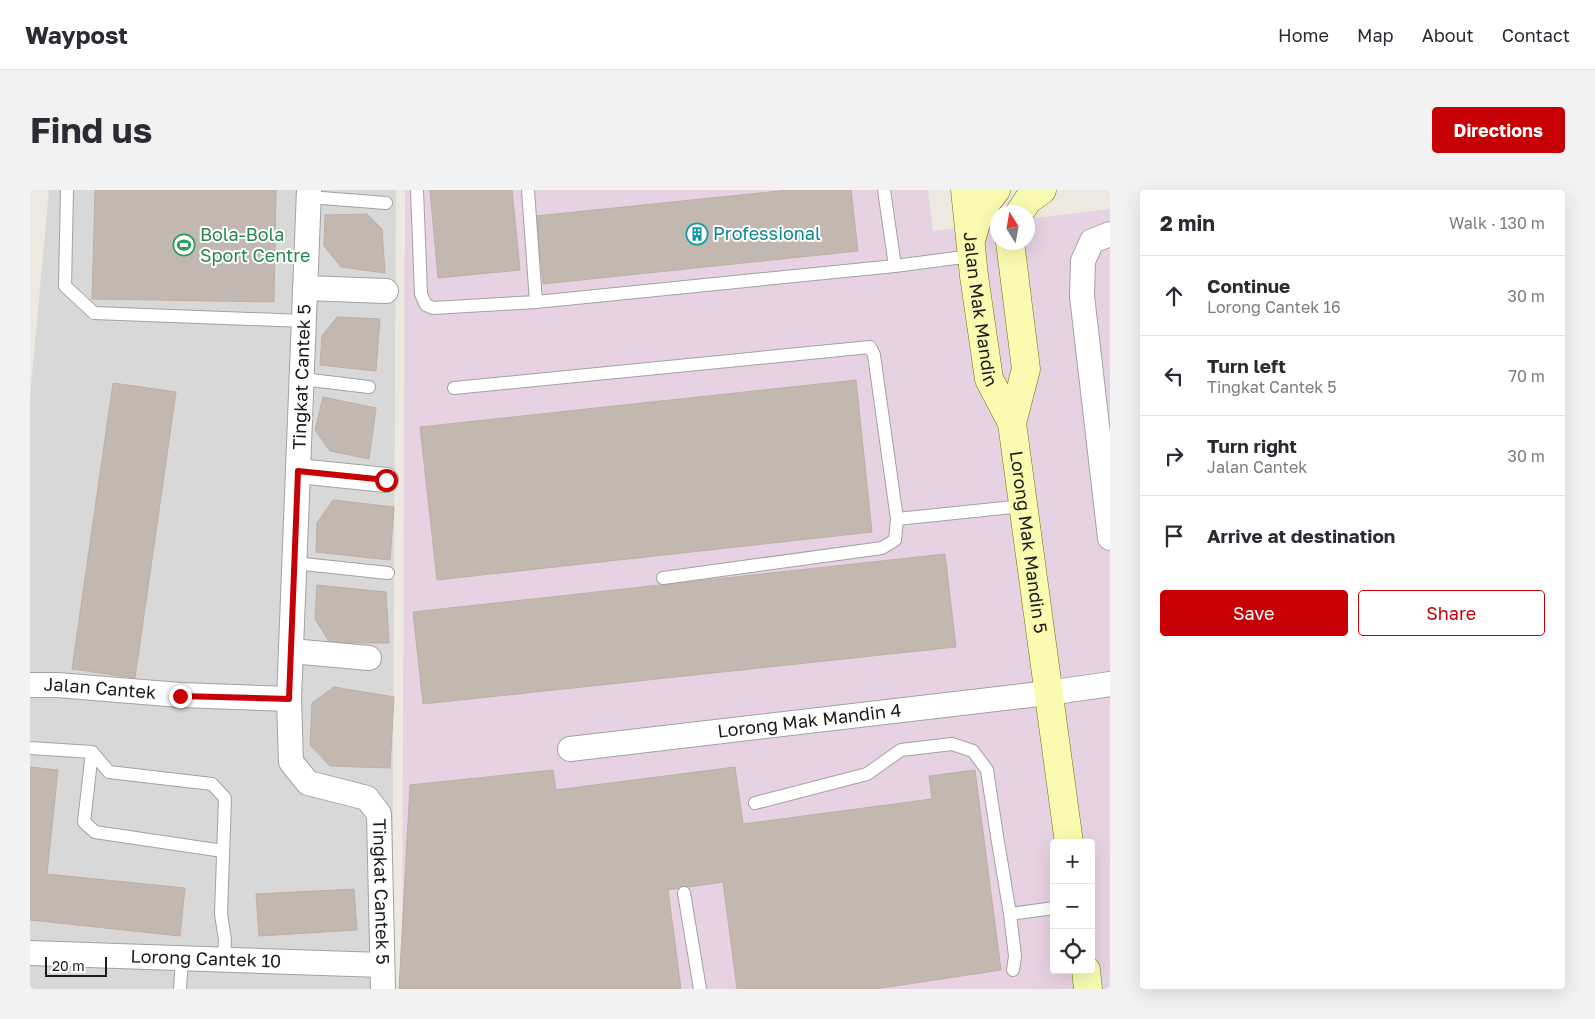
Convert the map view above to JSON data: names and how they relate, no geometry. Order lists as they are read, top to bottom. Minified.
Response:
{"streets":{"street":["Jalan Mak Mandin","Tingkat Cantek 5","Lorong Mak Mandin 5","Jalan Cantek","Lorong Mak Mandin 4","Lorong Cantek 10"]},"crossings":[["Jalan Mak Mandin","Lorong Mak Mandin 5"],["Tingkat Cantek 5","Jalan Cantek"],["Tingkat Cantek 5","Lorong Cantek 10"],["Lorong Mak Mandin 5","Lorong Mak Mandin 4"]],"places":{"building":["Professional"],"sports":["Bola-Bola Sport Centre"]},"scale_bar":"20 m","north":"top","page":{"header":"Waypost","nav":["Home","Map","About","Contact"],"buttons":["Directions",["Save","Share"]],"title":"Find us","heading":["2 min","Walk · 130 m"],"list":[["Continue","Lorong Cantek 16","30 m"],["Turn left","Tingkat Cantek 5","70 m"],["Turn right","Jalan Cantek","30 m"],"Arrive at destination"],"map_buttons":["+","−"],"scale":"20 m"}}
